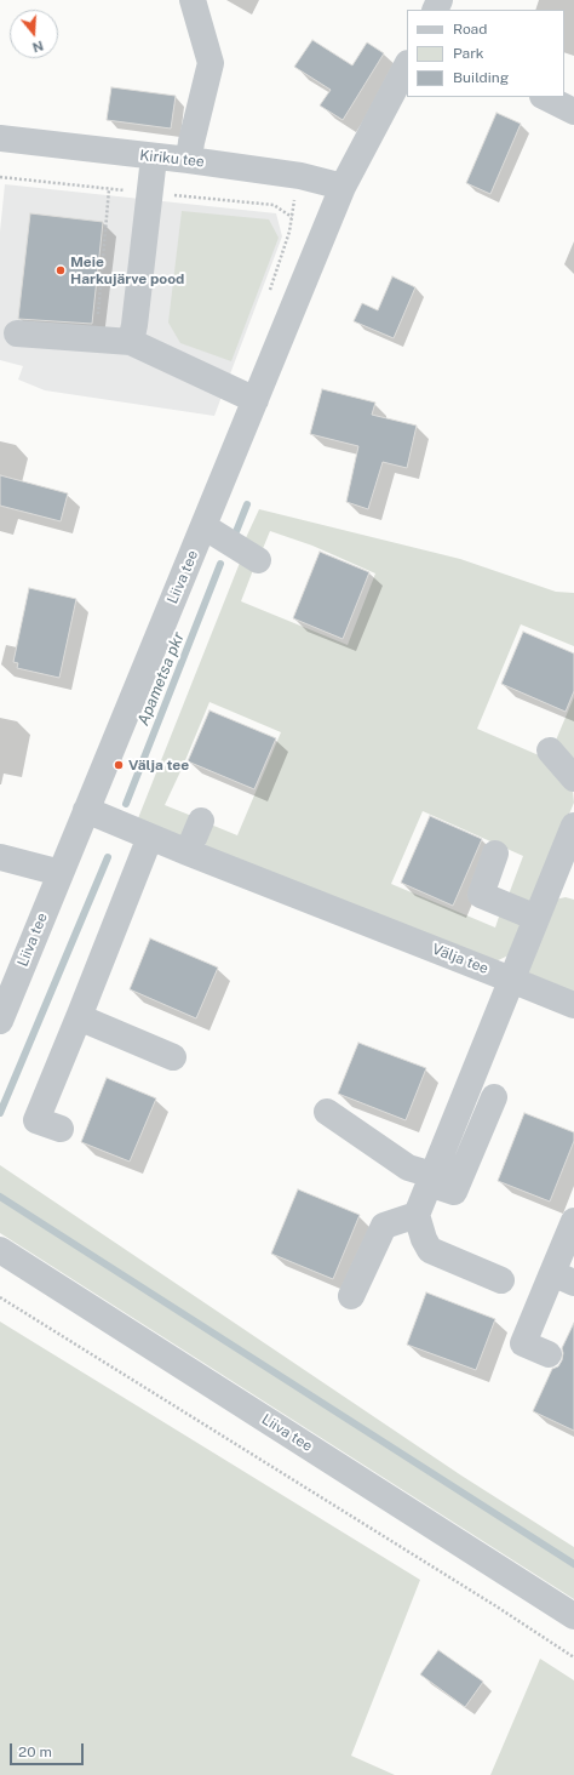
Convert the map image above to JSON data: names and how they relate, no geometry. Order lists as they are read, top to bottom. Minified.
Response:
{"streets":{"street":["Kiriku tee","Liiva tee","Välja tee"]},"crossings":[["Kiriku tee","Liiva tee"],["Liiva tee","Välja tee"]],"water":["Apametsa pkr"],"places":["Meie Harkujärve pood","Välja tee"],"legend":["Road","Park","Building"],"scale_bar":"20 m","north":"bottom"}
